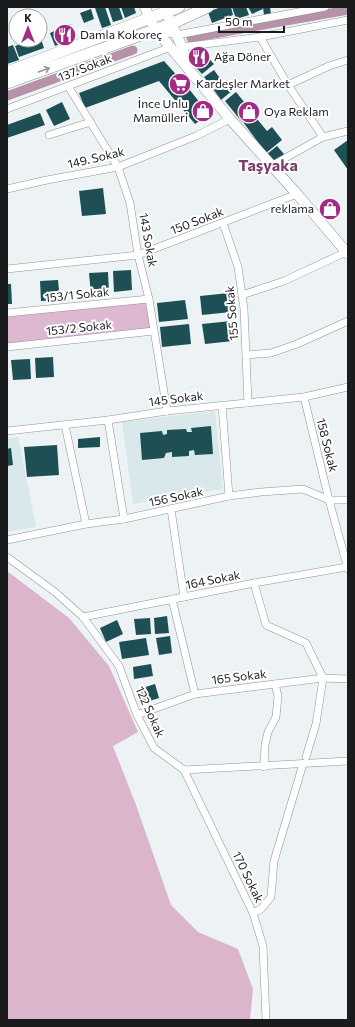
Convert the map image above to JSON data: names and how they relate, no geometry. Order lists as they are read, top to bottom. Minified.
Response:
{"streets":{"street":["137. Sokak","149. Sokak","150 Sokak","143 Sokak","153/1 Sokak","155 Sokak","153/2 Sokak","145 Sokak","158 Sokak","156 Sokak","164 Sokak","165 Sokak","122 Sokak","170 Sokak"]},"crossings":[["137. Sokak","143 Sokak"],["149. Sokak","143 Sokak"],["150 Sokak","143 Sokak"],["150 Sokak","155 Sokak"],["143 Sokak","153/1 Sokak"],["143 Sokak","153/2 Sokak"],["143 Sokak","145 Sokak"],["155 Sokak","145 Sokak"],["145 Sokak","158 Sokak"],["158 Sokak","156 Sokak"],["158 Sokak","164 Sokak"],["164 Sokak","122 Sokak"],["165 Sokak","122 Sokak"],["122 Sokak","170 Sokak"]],"districts":["Taşyaka"],"places":{"restaurant":["Damla Kokoreç","Ağa Döner"],"supermarket":["Kardeşler Market"],"shop":["İnce Unlu Mamülleri","Oya Reklam","reklama"]},"scale_bar":"50 m","north":"top"}
